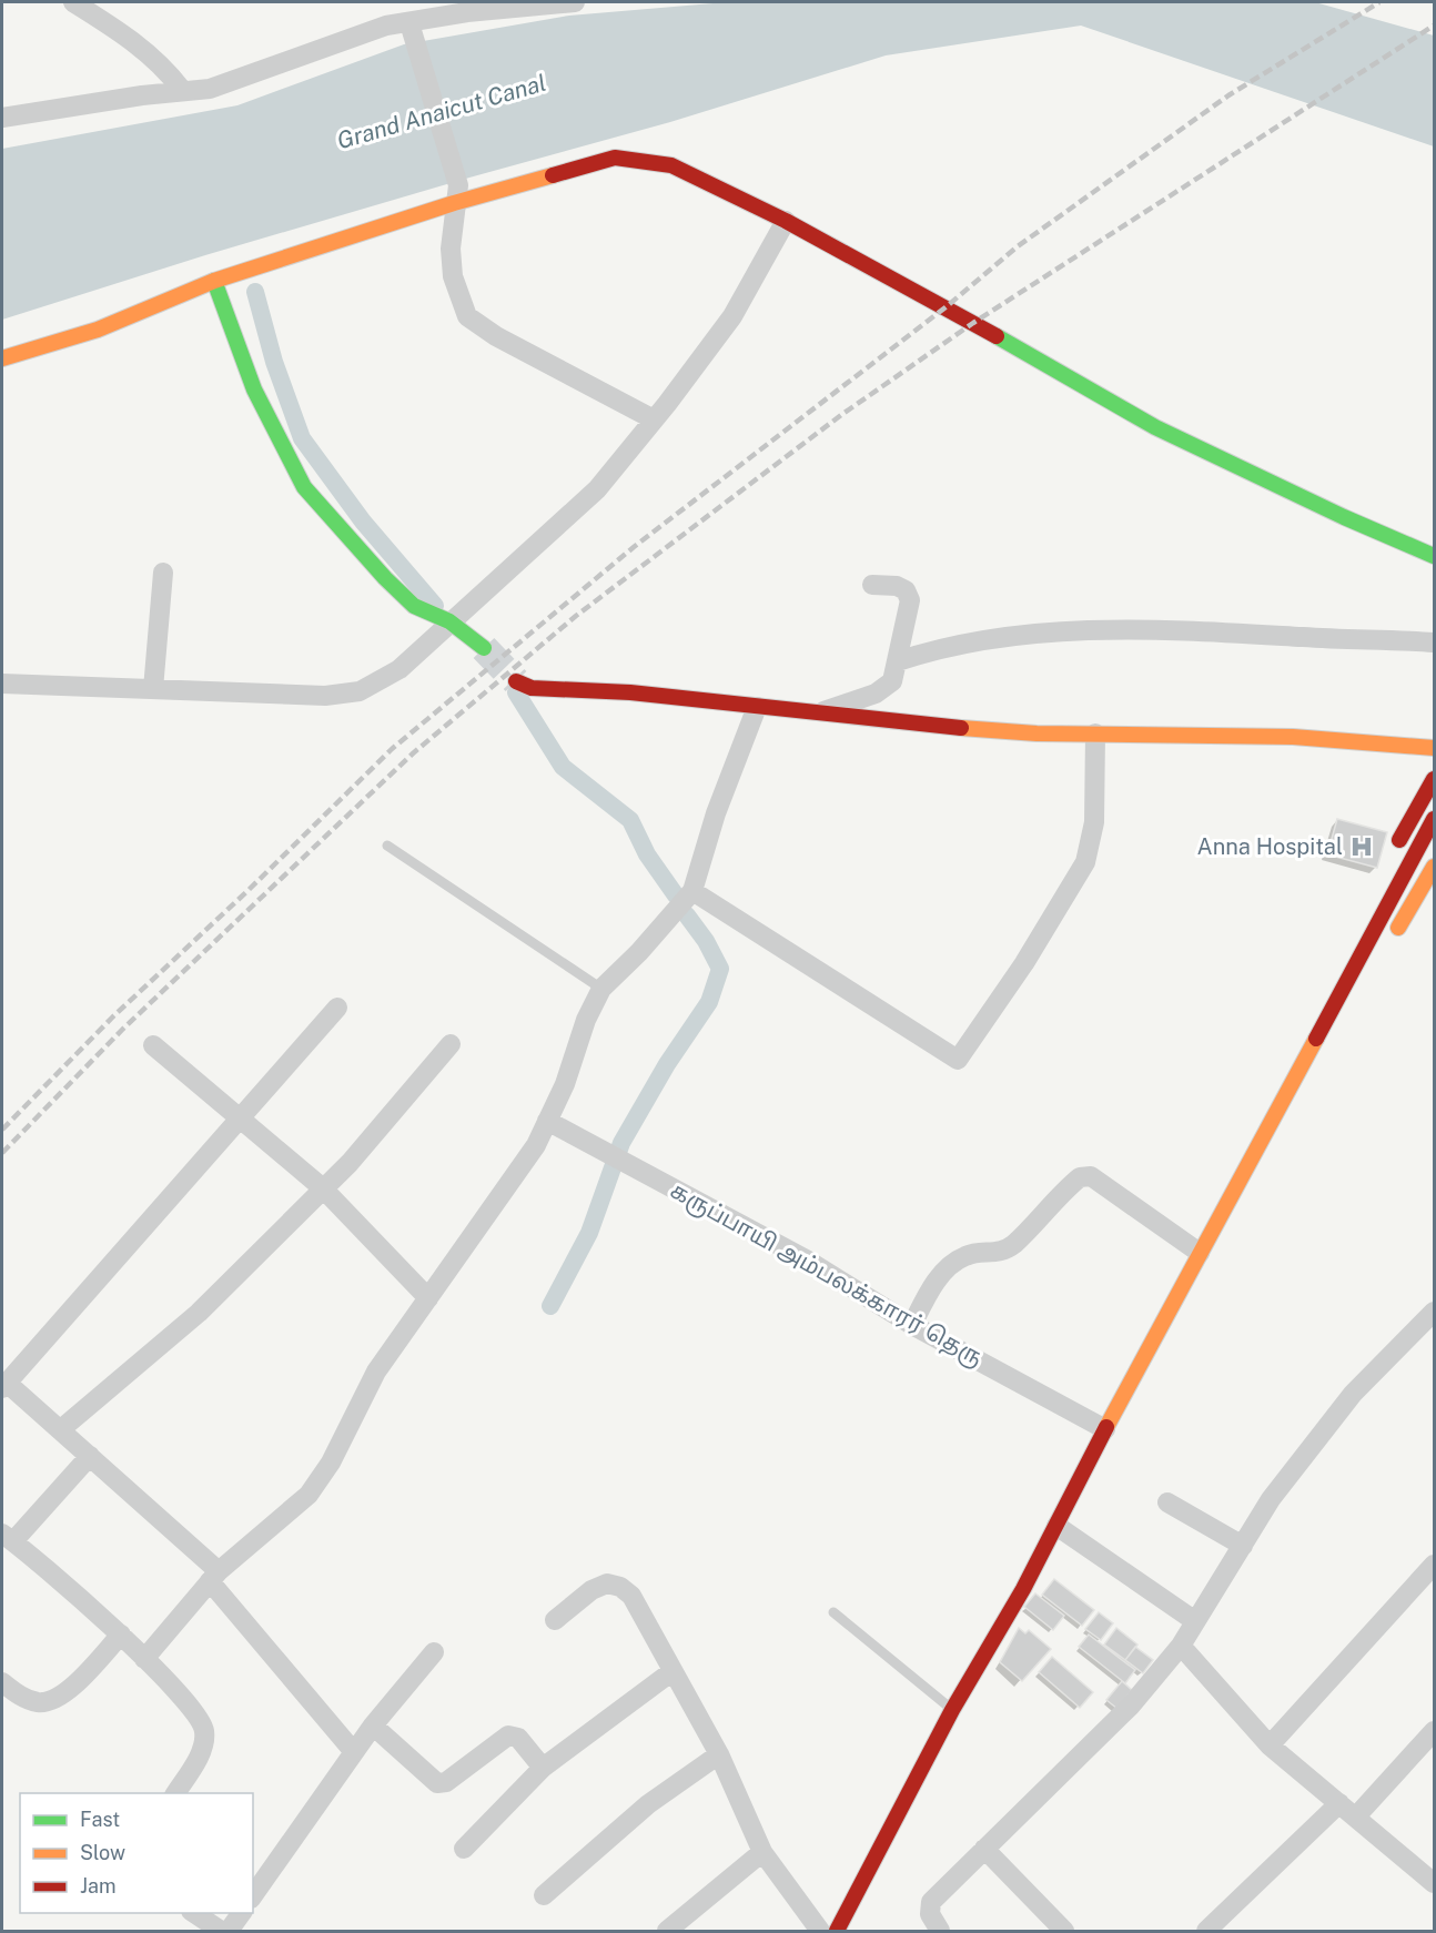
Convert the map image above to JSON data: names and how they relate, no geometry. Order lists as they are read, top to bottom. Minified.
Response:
{"streets":{"street":["கருப்பாயி அம்பலக்காரர் தெரு"]},"water":["Grand Anaicut Canal"],"places":{"hospital":["Anna Hospital"]},"legend":["Fast","Slow","Jam"]}
